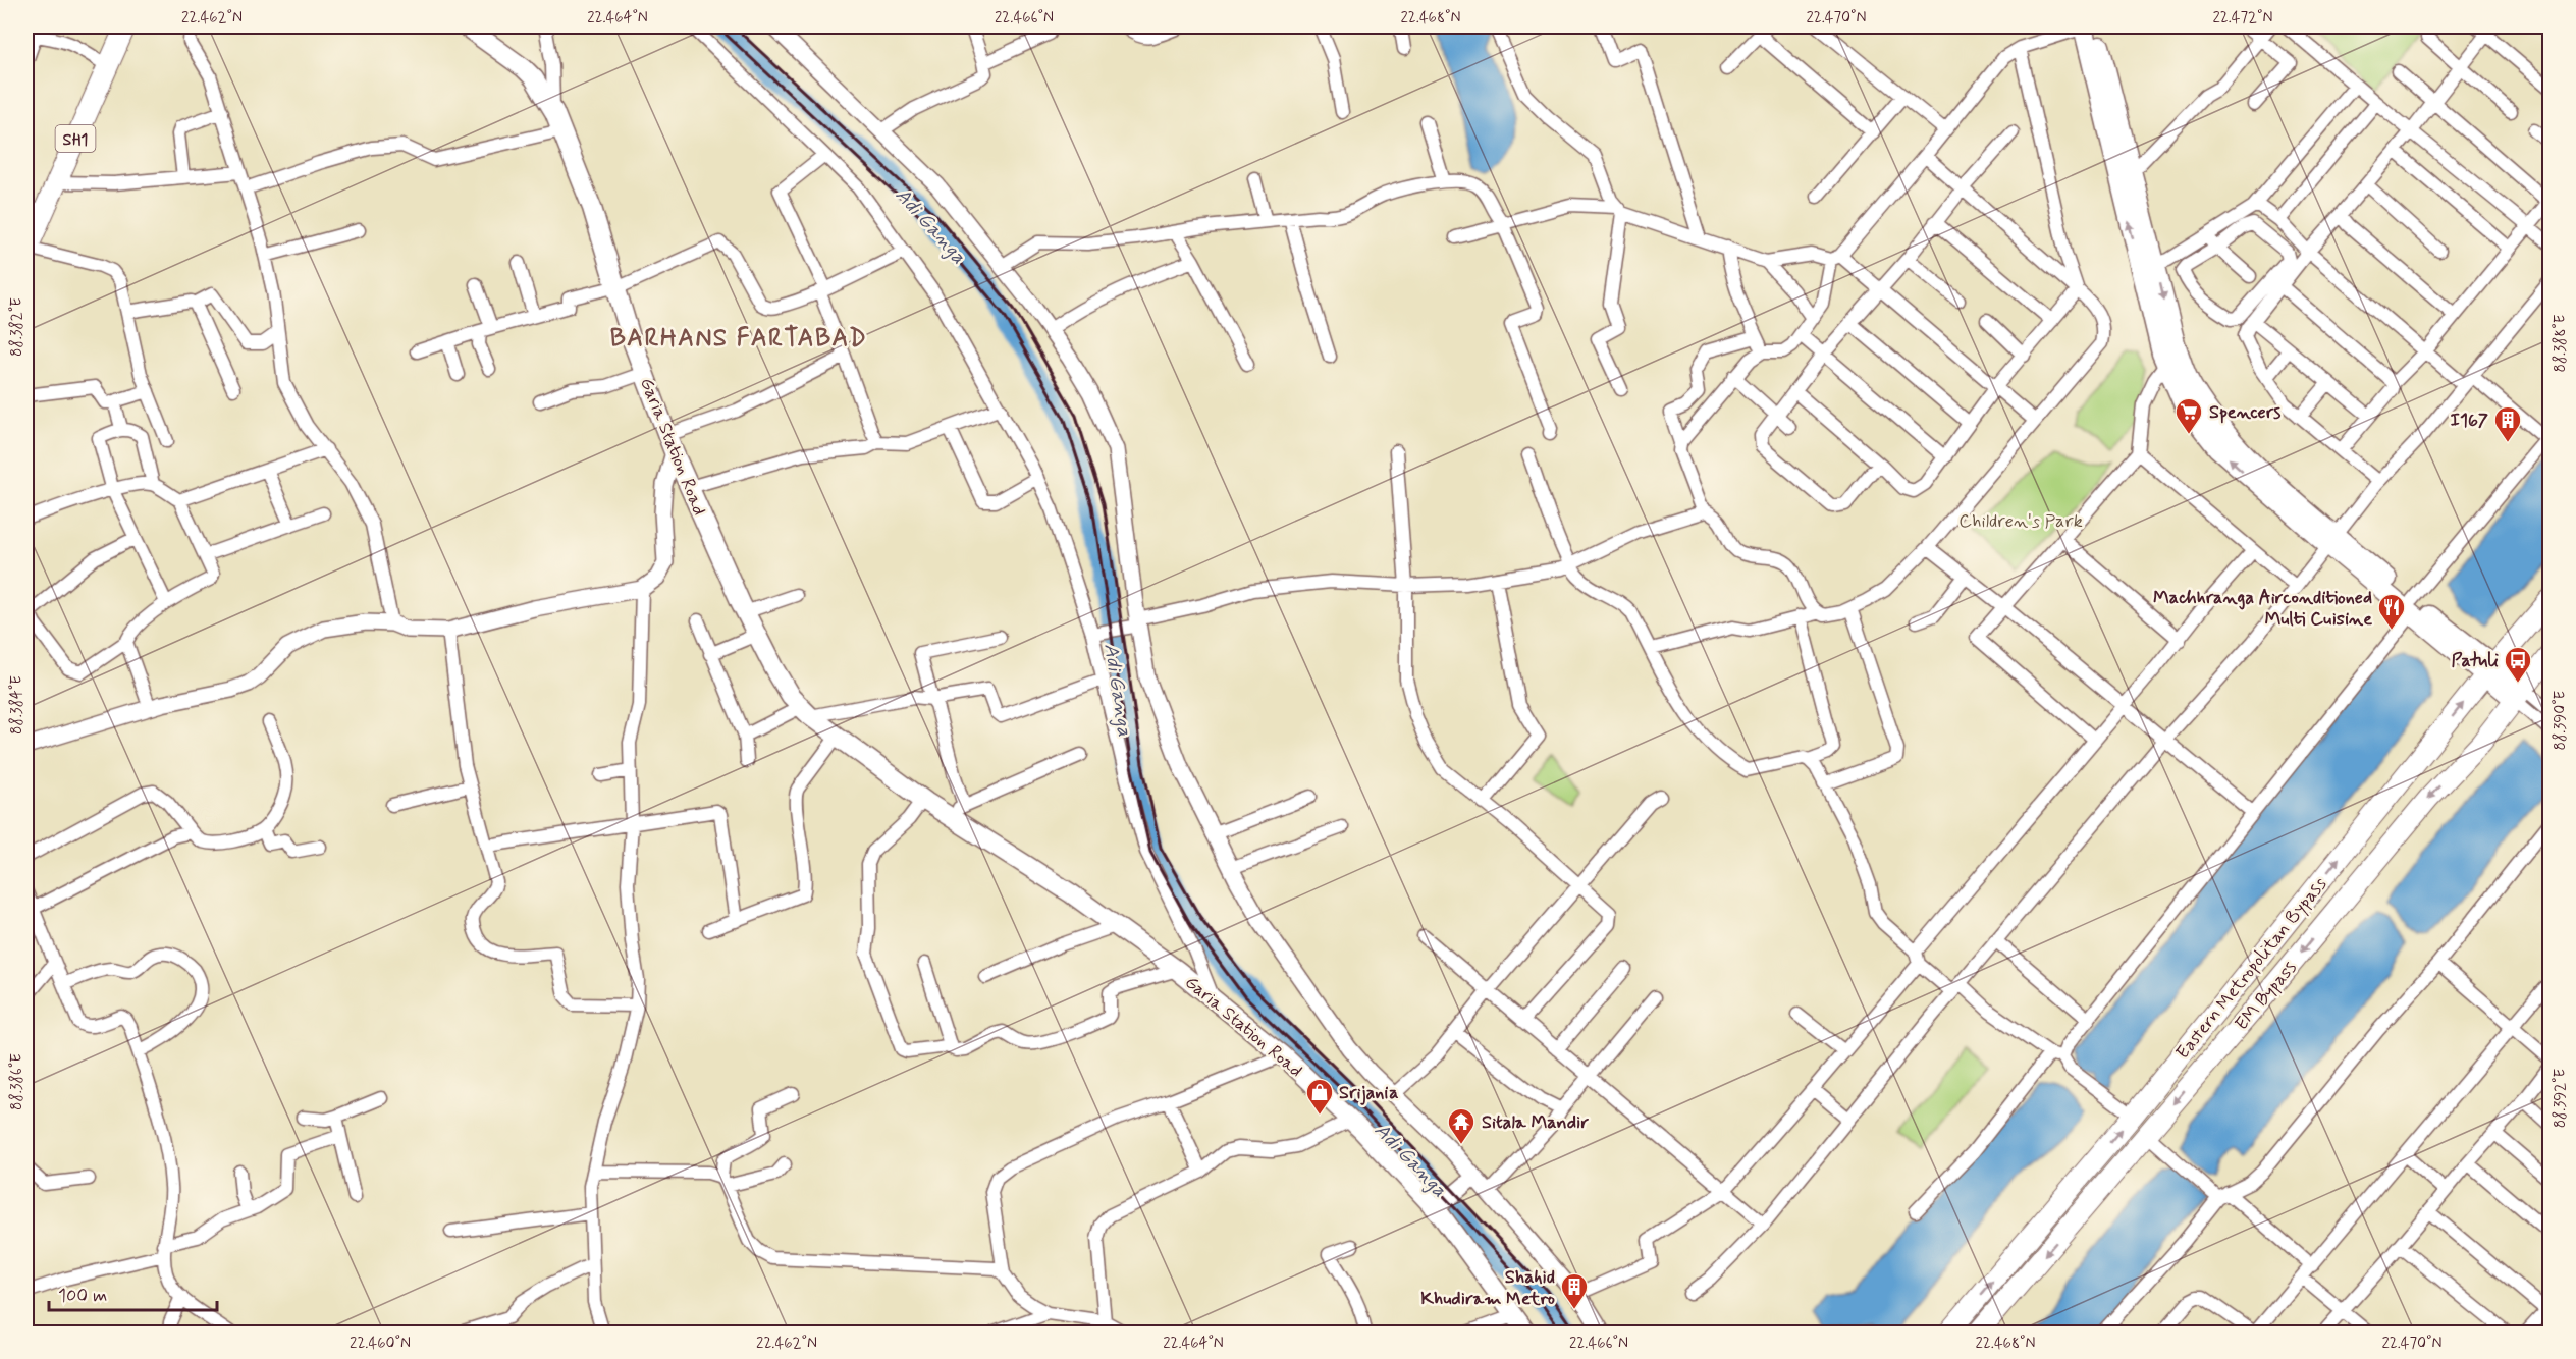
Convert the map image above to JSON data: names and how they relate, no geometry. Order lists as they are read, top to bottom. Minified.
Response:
{"streets":{"main road":["SH1","Garia Station Road","Eastern Metropolitan Bypass","EM Bypass"]},"one_way":["Eastern Metropolitan Bypass","EM Bypass"],"districts":["BARHANS FARTABAD"],"water":["Adi Ganga"],"parks":["Children's Park"],"places":{"supermarket":["Spencers"],"building":["I167","Shahid Khudiram Metro"],"restaurant":["Machhranga Airconditioned Multi Cuisine"],"bus stop":["Patuli"],"shop":["Srijania"],"temple":["Sitala Mandir"]},"scale_bar":"100 m","coordinates":["22.462°N","22.464°N","22.466°N","22.468°N","22.470°N","22.472°N","88.382°E","88.388°E","88.384°E","88.390°E","88.386°E","88.392°E","22.460°N"]}
